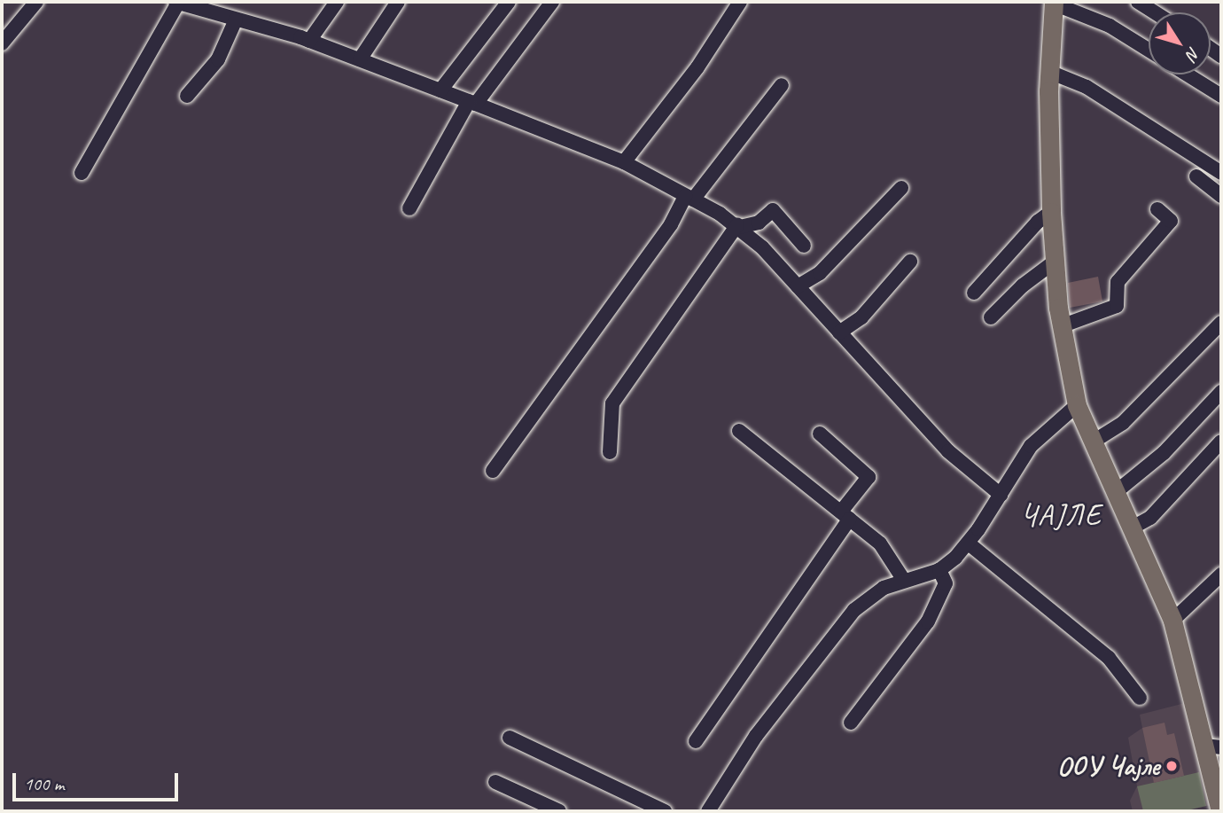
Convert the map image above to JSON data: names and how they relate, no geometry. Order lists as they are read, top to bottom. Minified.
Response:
{"districts":["ЧАЈЛЕ"],"places":["ООУ Чајле"],"scale_bar":"100 m","north":"bottom right"}
